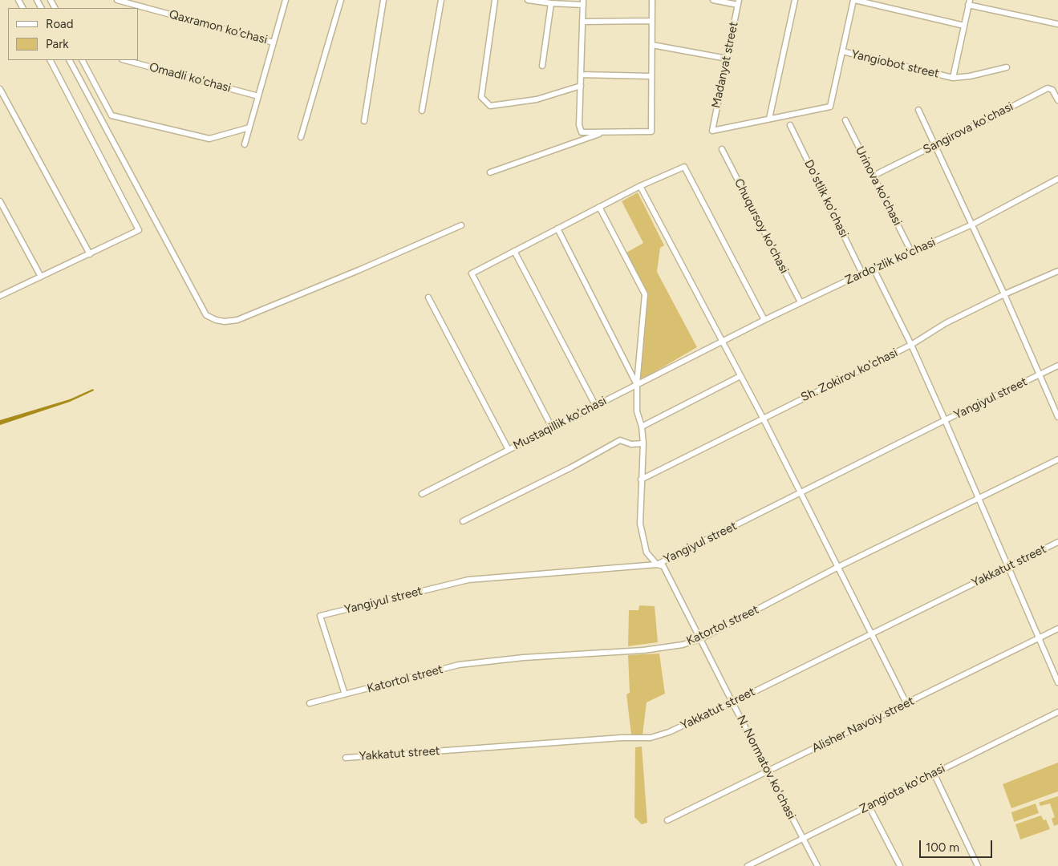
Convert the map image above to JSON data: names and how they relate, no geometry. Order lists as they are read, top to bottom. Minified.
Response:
{"streets":{"street":["Qaxramon ko'chasi","Yangiobot street","Madanyat street","Omadli ko'chasi","Sangirova ko'chasi","Urinova ko'chasi","Do'stlik ko'chasi","Chuqursoy ko'chasi","Zardo'zlik ko'chasi","Sh. Zokirov ko'chasi","Yangiyul street","Mustaqillik ko'chasi","Yakkatut street","Katortol street","Alisher Navoiy street","N. Normatov ko'chasi","Zangiota ko'chasi"]},"crossings":[["Sangirova ko'chasi","Urinova ko'chasi"],["Urinova ko'chasi","Zardo'zlik ko'chasi"],["Do'stlik ko'chasi","Zardo'zlik ko'chasi"],["Chuqursoy ko'chasi","Zardo'zlik ko'chasi"],["Zardo'zlik ko'chasi","Mustaqillik ko'chasi"],["Yangiyul street","Katortol street"],["Yangiyul street","N. Normatov ko'chasi"],["Yakkatut street","N. Normatov ko'chasi"],["Katortol street","N. Normatov ko'chasi"],["Alisher Navoiy street","N. Normatov ko'chasi"],["N. Normatov ko'chasi","Zangiota ko'chasi"]],"legend":["Road","Park"],"scale_bar":"100 m"}
